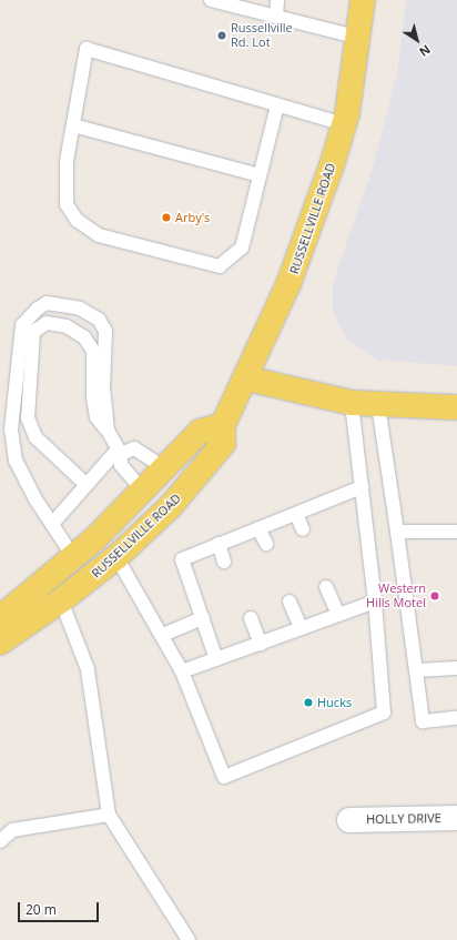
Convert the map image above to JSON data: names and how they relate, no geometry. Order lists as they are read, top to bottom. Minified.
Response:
{"streets":{"main road":["RUSSELLVILLE ROAD"],"street":["HOLLY DRIVE"]},"places":["Russellville Rd. Lot","Arby's","Western Hills Motel","Hucks"],"scale_bar":"20 m","north":"bottom right"}
